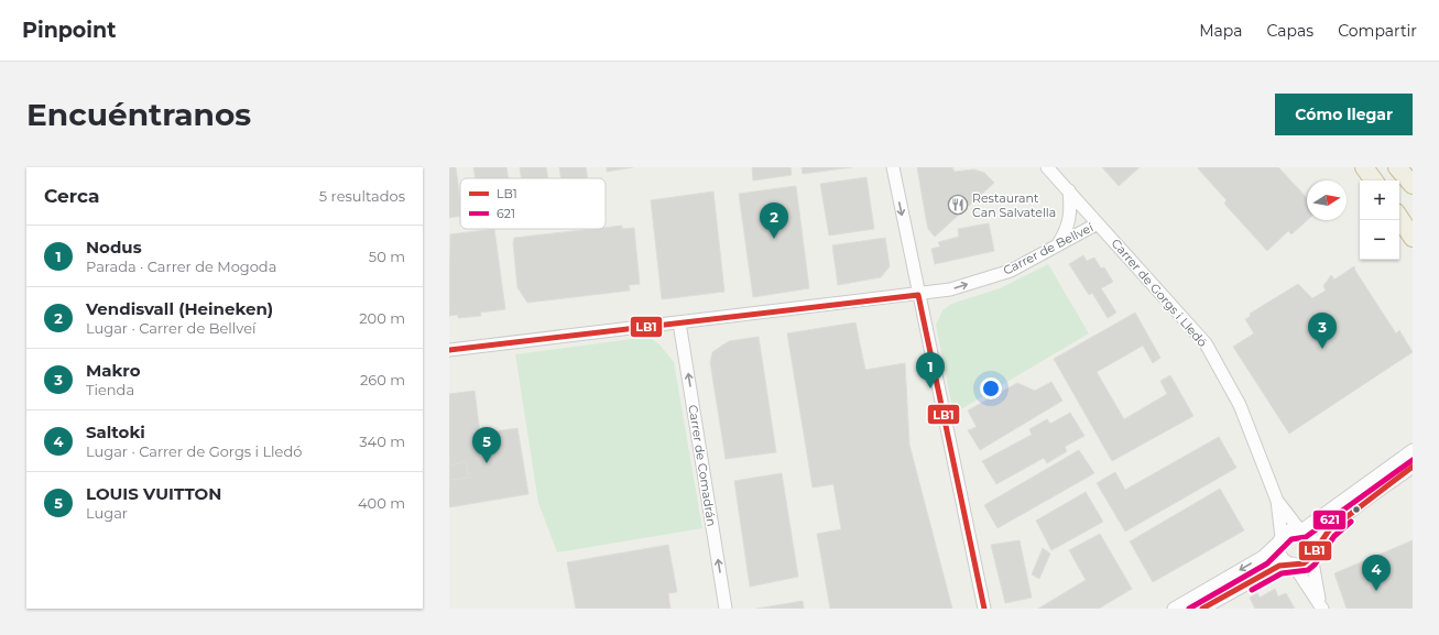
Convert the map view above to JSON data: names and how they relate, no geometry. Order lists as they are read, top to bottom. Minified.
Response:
{"streets":{"street":["Carrer de Bellveí","Carrer de Gorgs i Lledó","Carrer de Comadrán"]},"crossings":[["Carrer de Bellveí","Carrer de Gorgs i Lledó"],["Carrer de Bellveí","Carrer de Comadrán"]],"one_way":["Carrer de Comadrán"],"places":{"restaurant":["Restaurant Can Salvatella"]},"lines":["transit line LB1","transit line 621"],"legend":["LB1","621"],"north":"right","page":{"header":"Pinpoint","nav":["Mapa","Capas","Compartir"],"buttons":"Cómo llegar","title":"Encuéntranos","heading":["Cerca","5 resultados"],"map_buttons":["+","−"],"pins":["2","3","1","5","4"],"list":[{"mark":"1","name":"Nodus","note":"Parada · Carrer de Mogoda","value":"50 m"},{"mark":"2","name":"Vendisvall (Heineken)","note":"Lugar · Carrer de Bellveí","value":"200 m"},{"mark":"3","name":"Makro","note":"Tienda","value":"260 m"},{"mark":"4","name":"Saltoki","note":"Lugar · Carrer de Gorgs i Lledó","value":"340 m"},{"mark":"5","name":"LOUIS VUITTON","note":"Lugar","value":"400 m"}]}}
